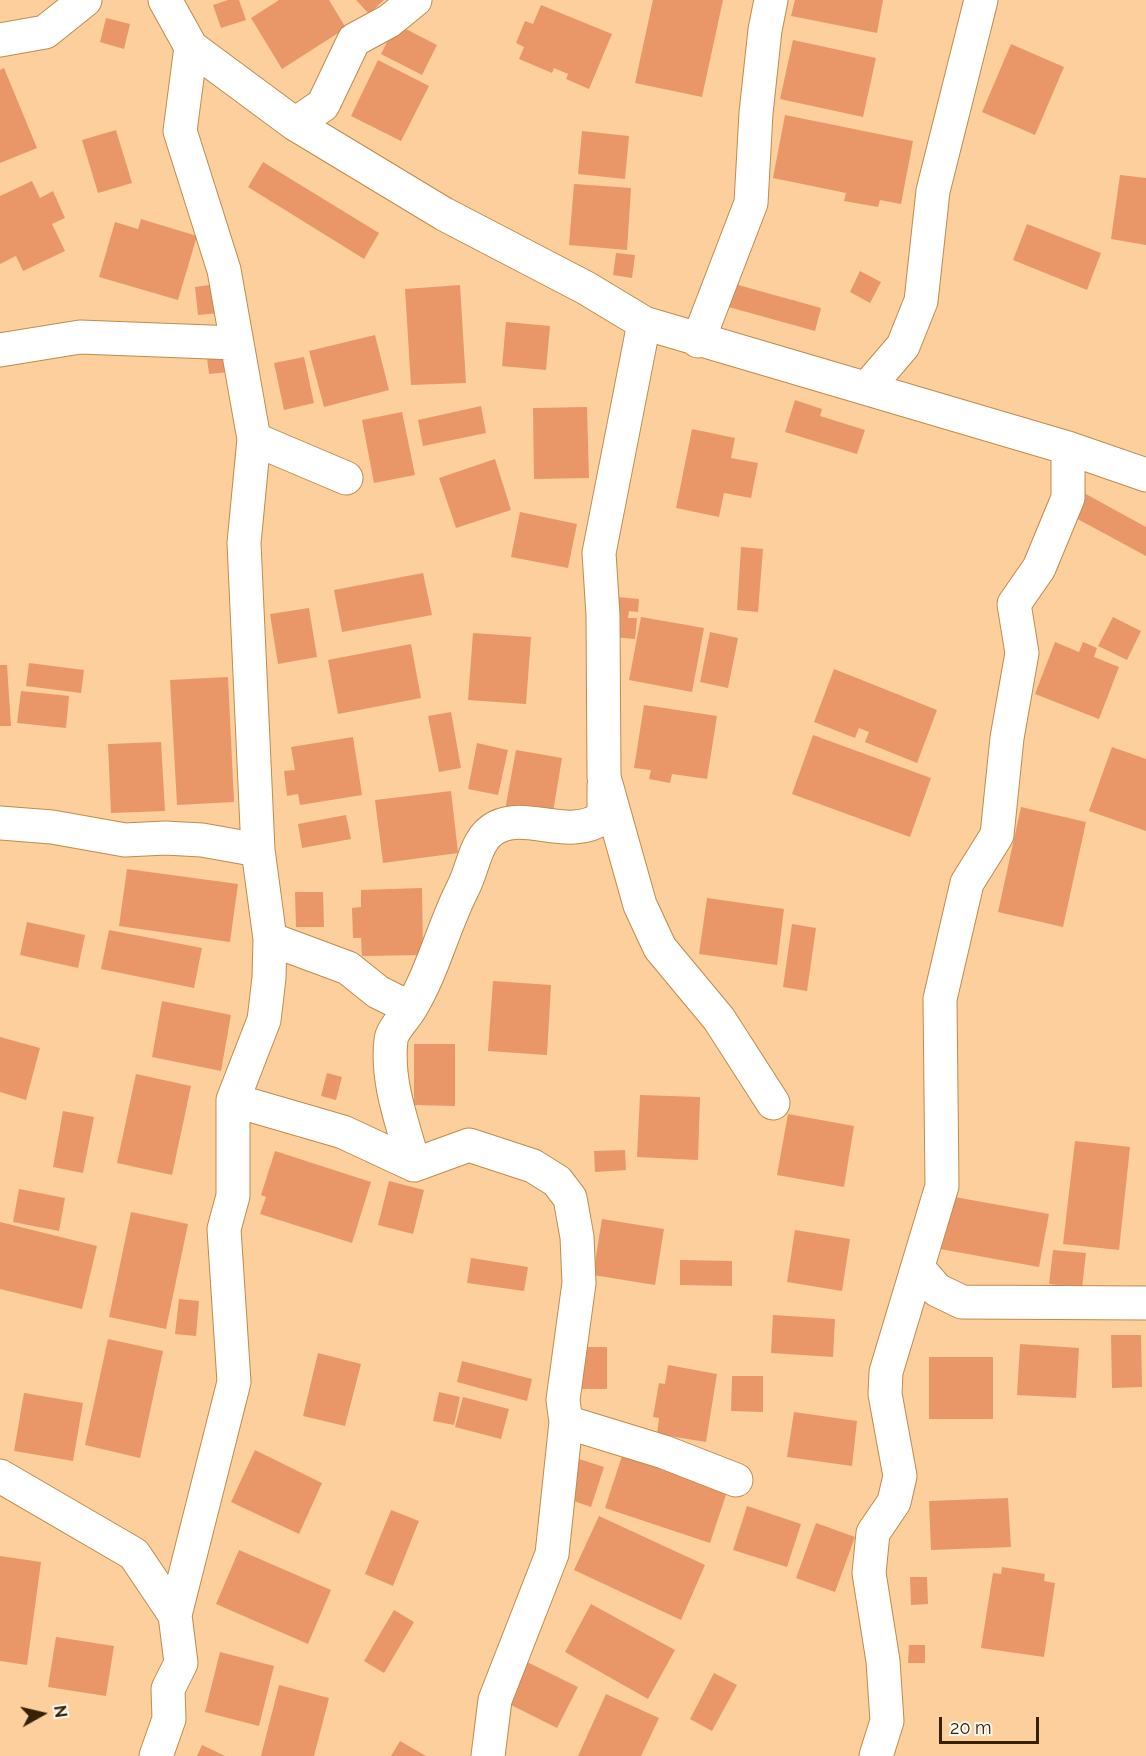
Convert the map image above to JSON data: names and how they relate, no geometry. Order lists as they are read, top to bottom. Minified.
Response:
{"scale_bar":"20 m","north":"right"}
